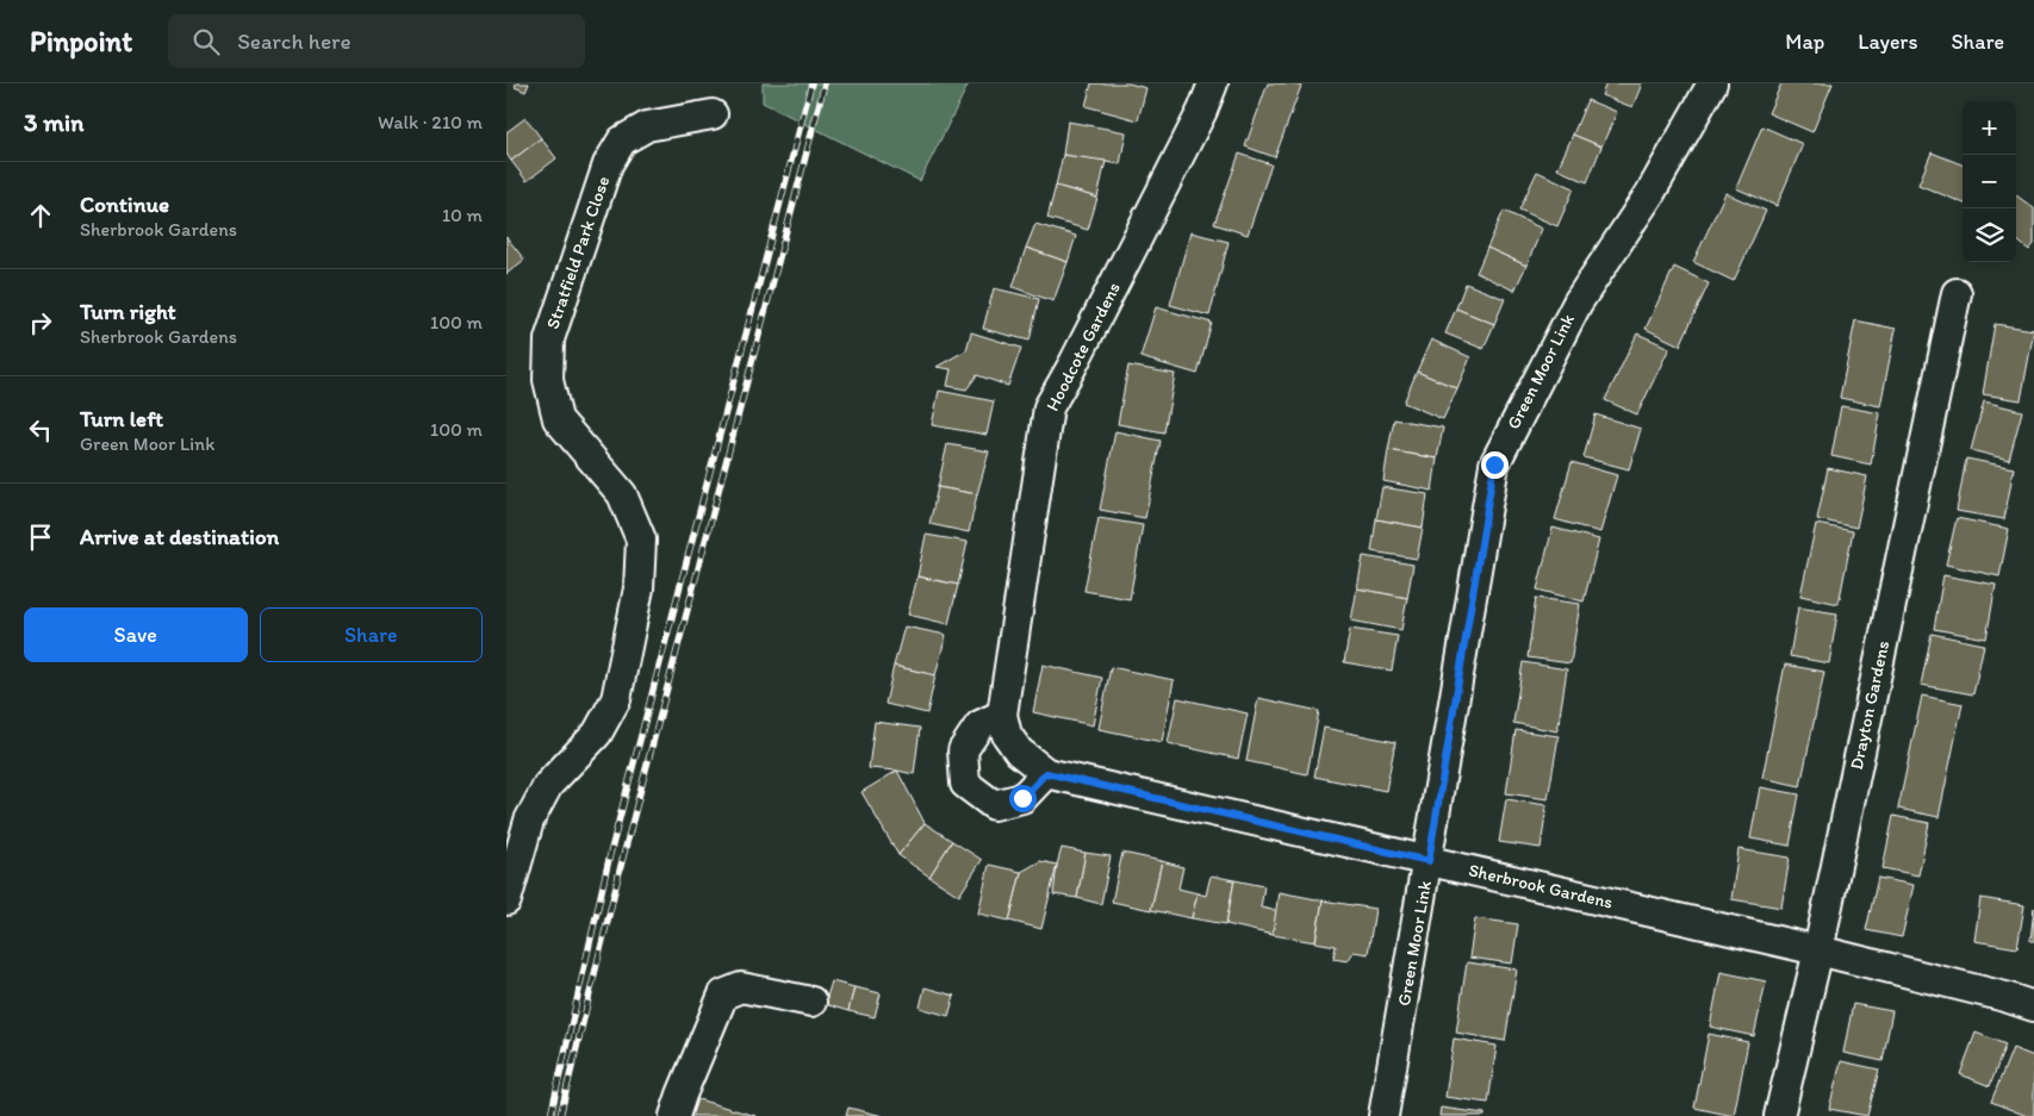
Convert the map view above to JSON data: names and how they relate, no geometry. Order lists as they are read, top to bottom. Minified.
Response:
{"streets":{"street":["Stratfield Park Close","Hoodcote Gardens","Green Moor Link","Drayton Gardens","Sherbrook Gardens"]},"crossings":[["Hoodcote Gardens","Sherbrook Gardens"],["Green Moor Link","Sherbrook Gardens"],["Drayton Gardens","Sherbrook Gardens"]],"page":{"header":"Pinpoint","search":"Search here","nav":["Map","Layers","Share"],"heading":["3 min","Walk · 210 m"],"map_buttons":["+","−"],"list":[["Continue","Sherbrook Gardens","10 m"],["Turn right","Sherbrook Gardens","100 m"],["Turn left","Green Moor Link","100 m"],"Arrive at destination"],"buttons":["Save","Share"]}}
